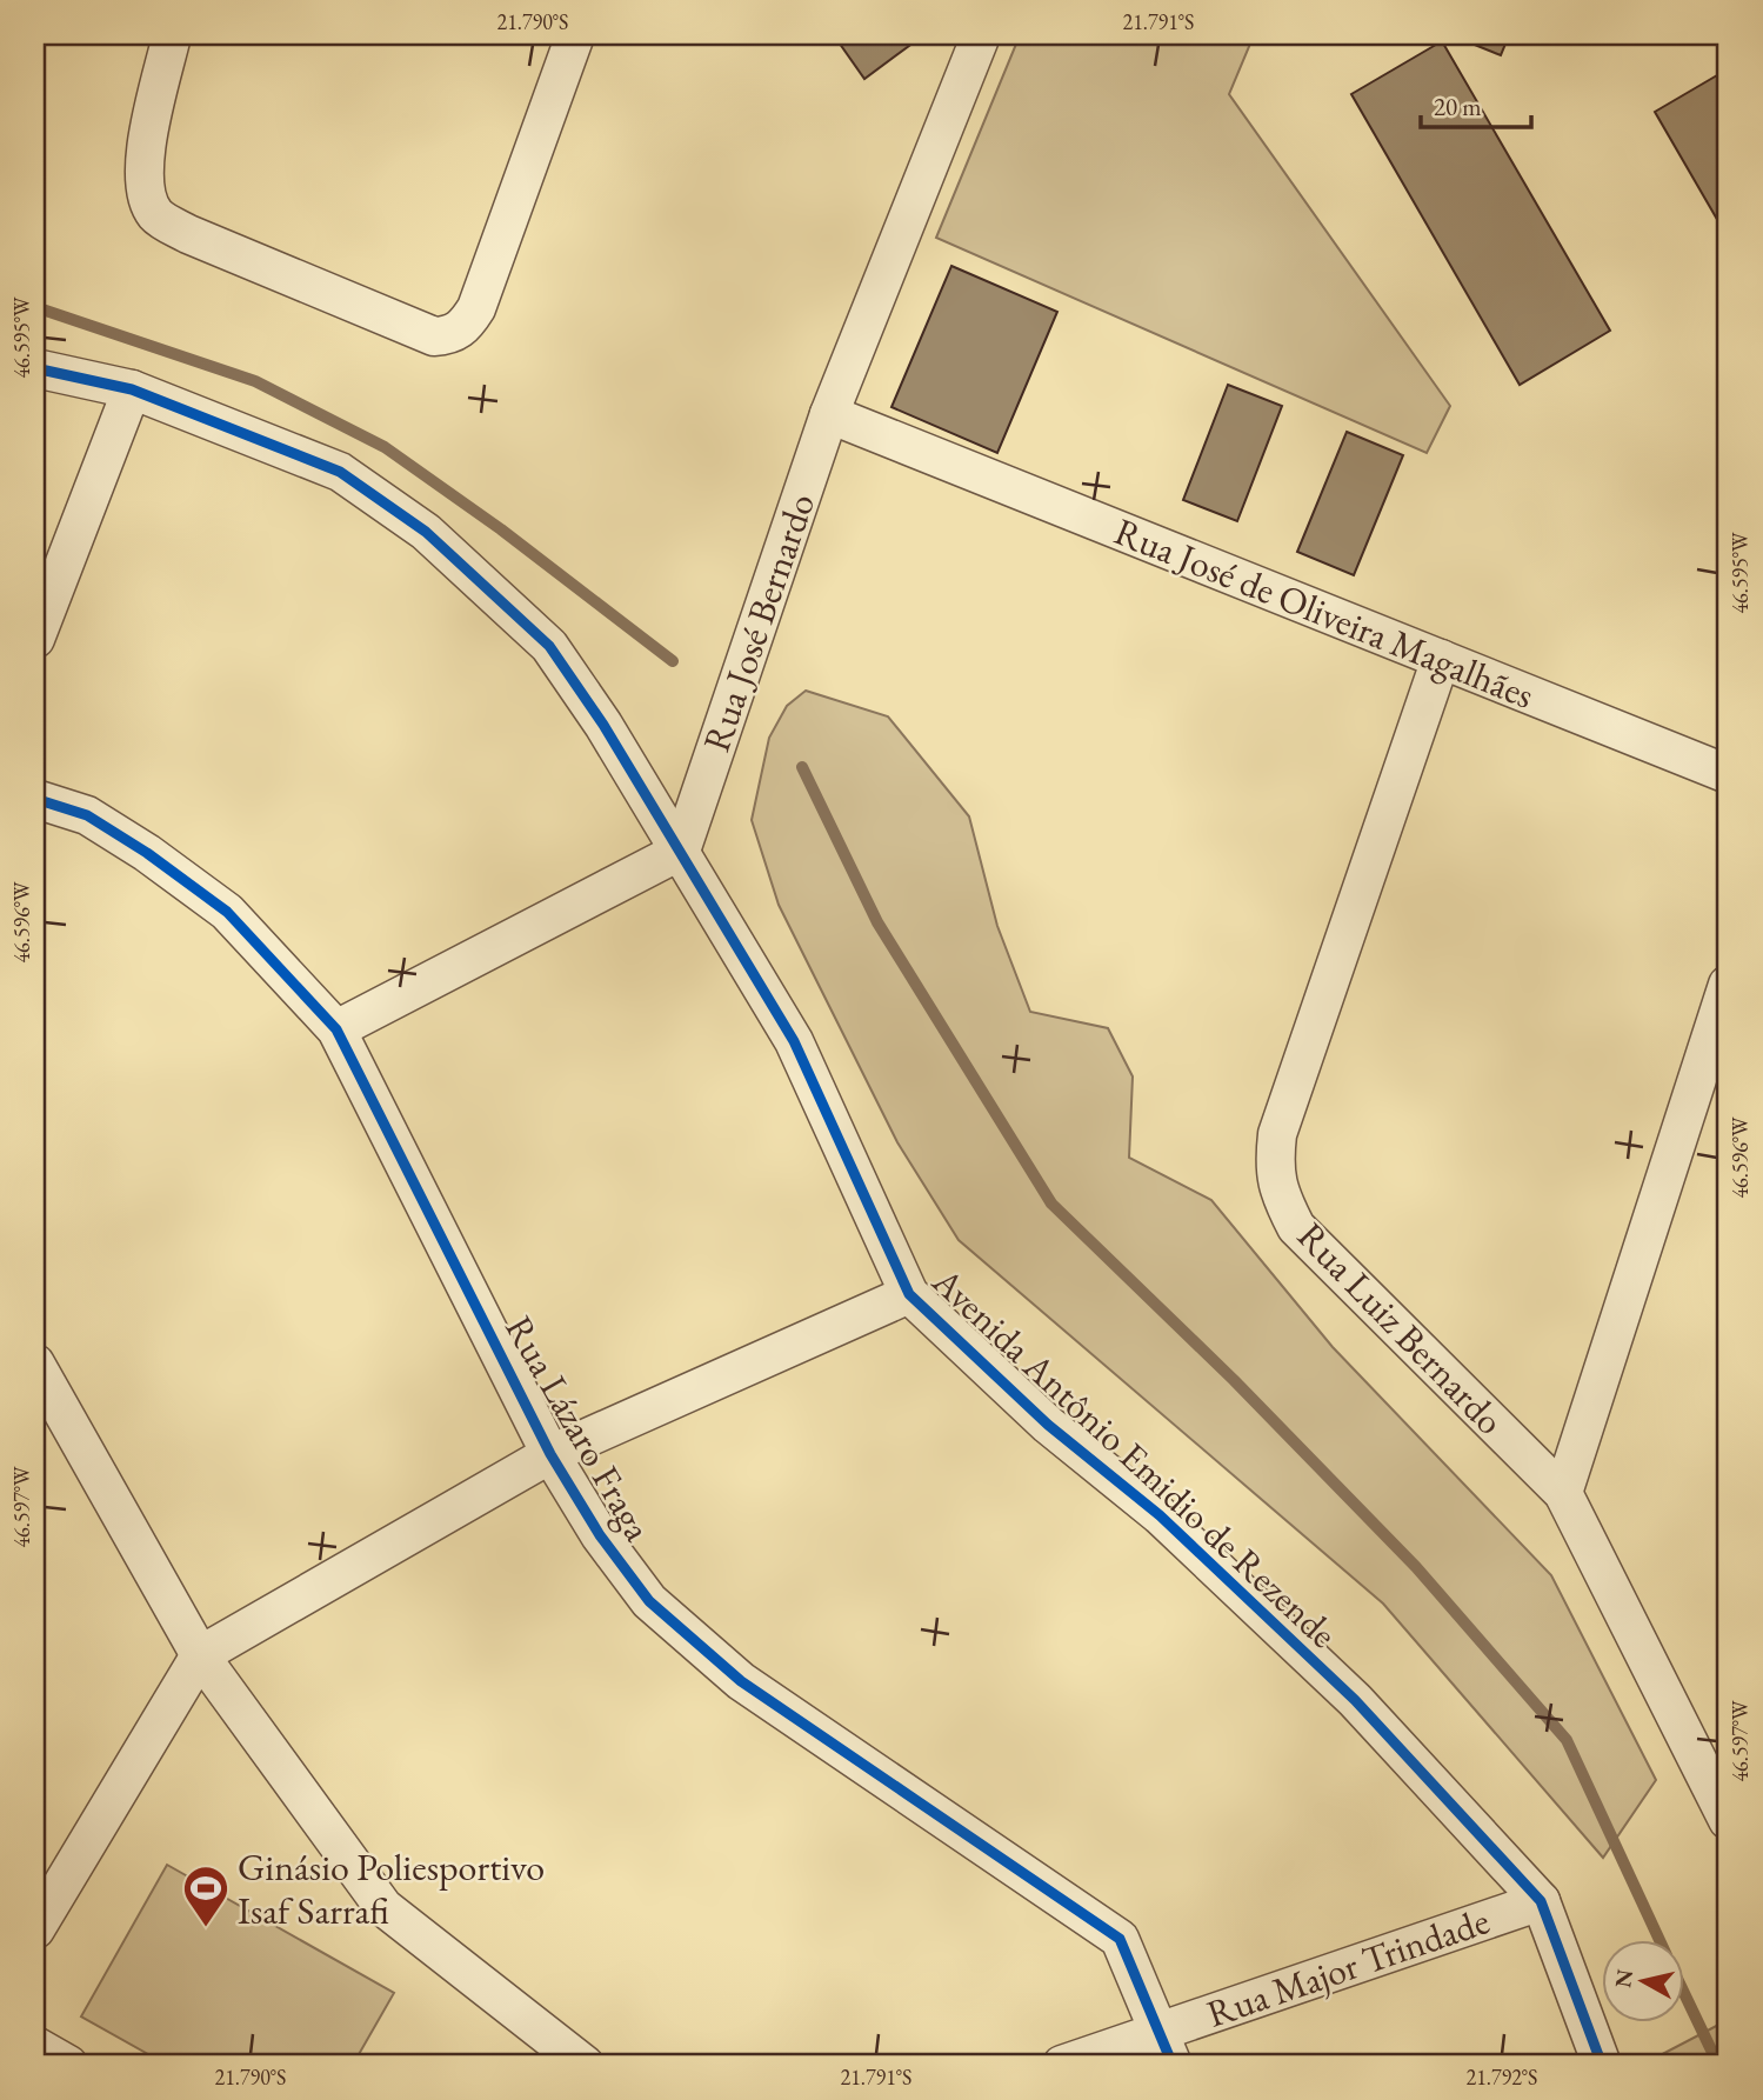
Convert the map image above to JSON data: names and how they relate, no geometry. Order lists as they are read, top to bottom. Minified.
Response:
{"streets":{"street":["Rua José de Oliveira Magalhães","Rua José Bernardo","Rua Luiz Bernardo","Rua Lázaro Fraga","Avenida Antônio Emidio de Rezende","Rua Major Trindade"]},"crossings":[["Rua José de Oliveira Magalhães","Rua José Bernardo"],["Rua José de Oliveira Magalhães","Rua Luiz Bernardo"],["Rua José Bernardo","Avenida Antônio Emidio de Rezende"],["Rua Lázaro Fraga","Rua Major Trindade"],["Avenida Antônio Emidio de Rezende","Rua Major Trindade"]],"places":{"sports":["Ginásio Poliesportivo Isaf Sarrafi"]},"scale_bar":"20 m","north":"left","coordinates":["21.790°S","21.791°S","46.595°W","46.596°W","46.597°W","21.792°S"]}
